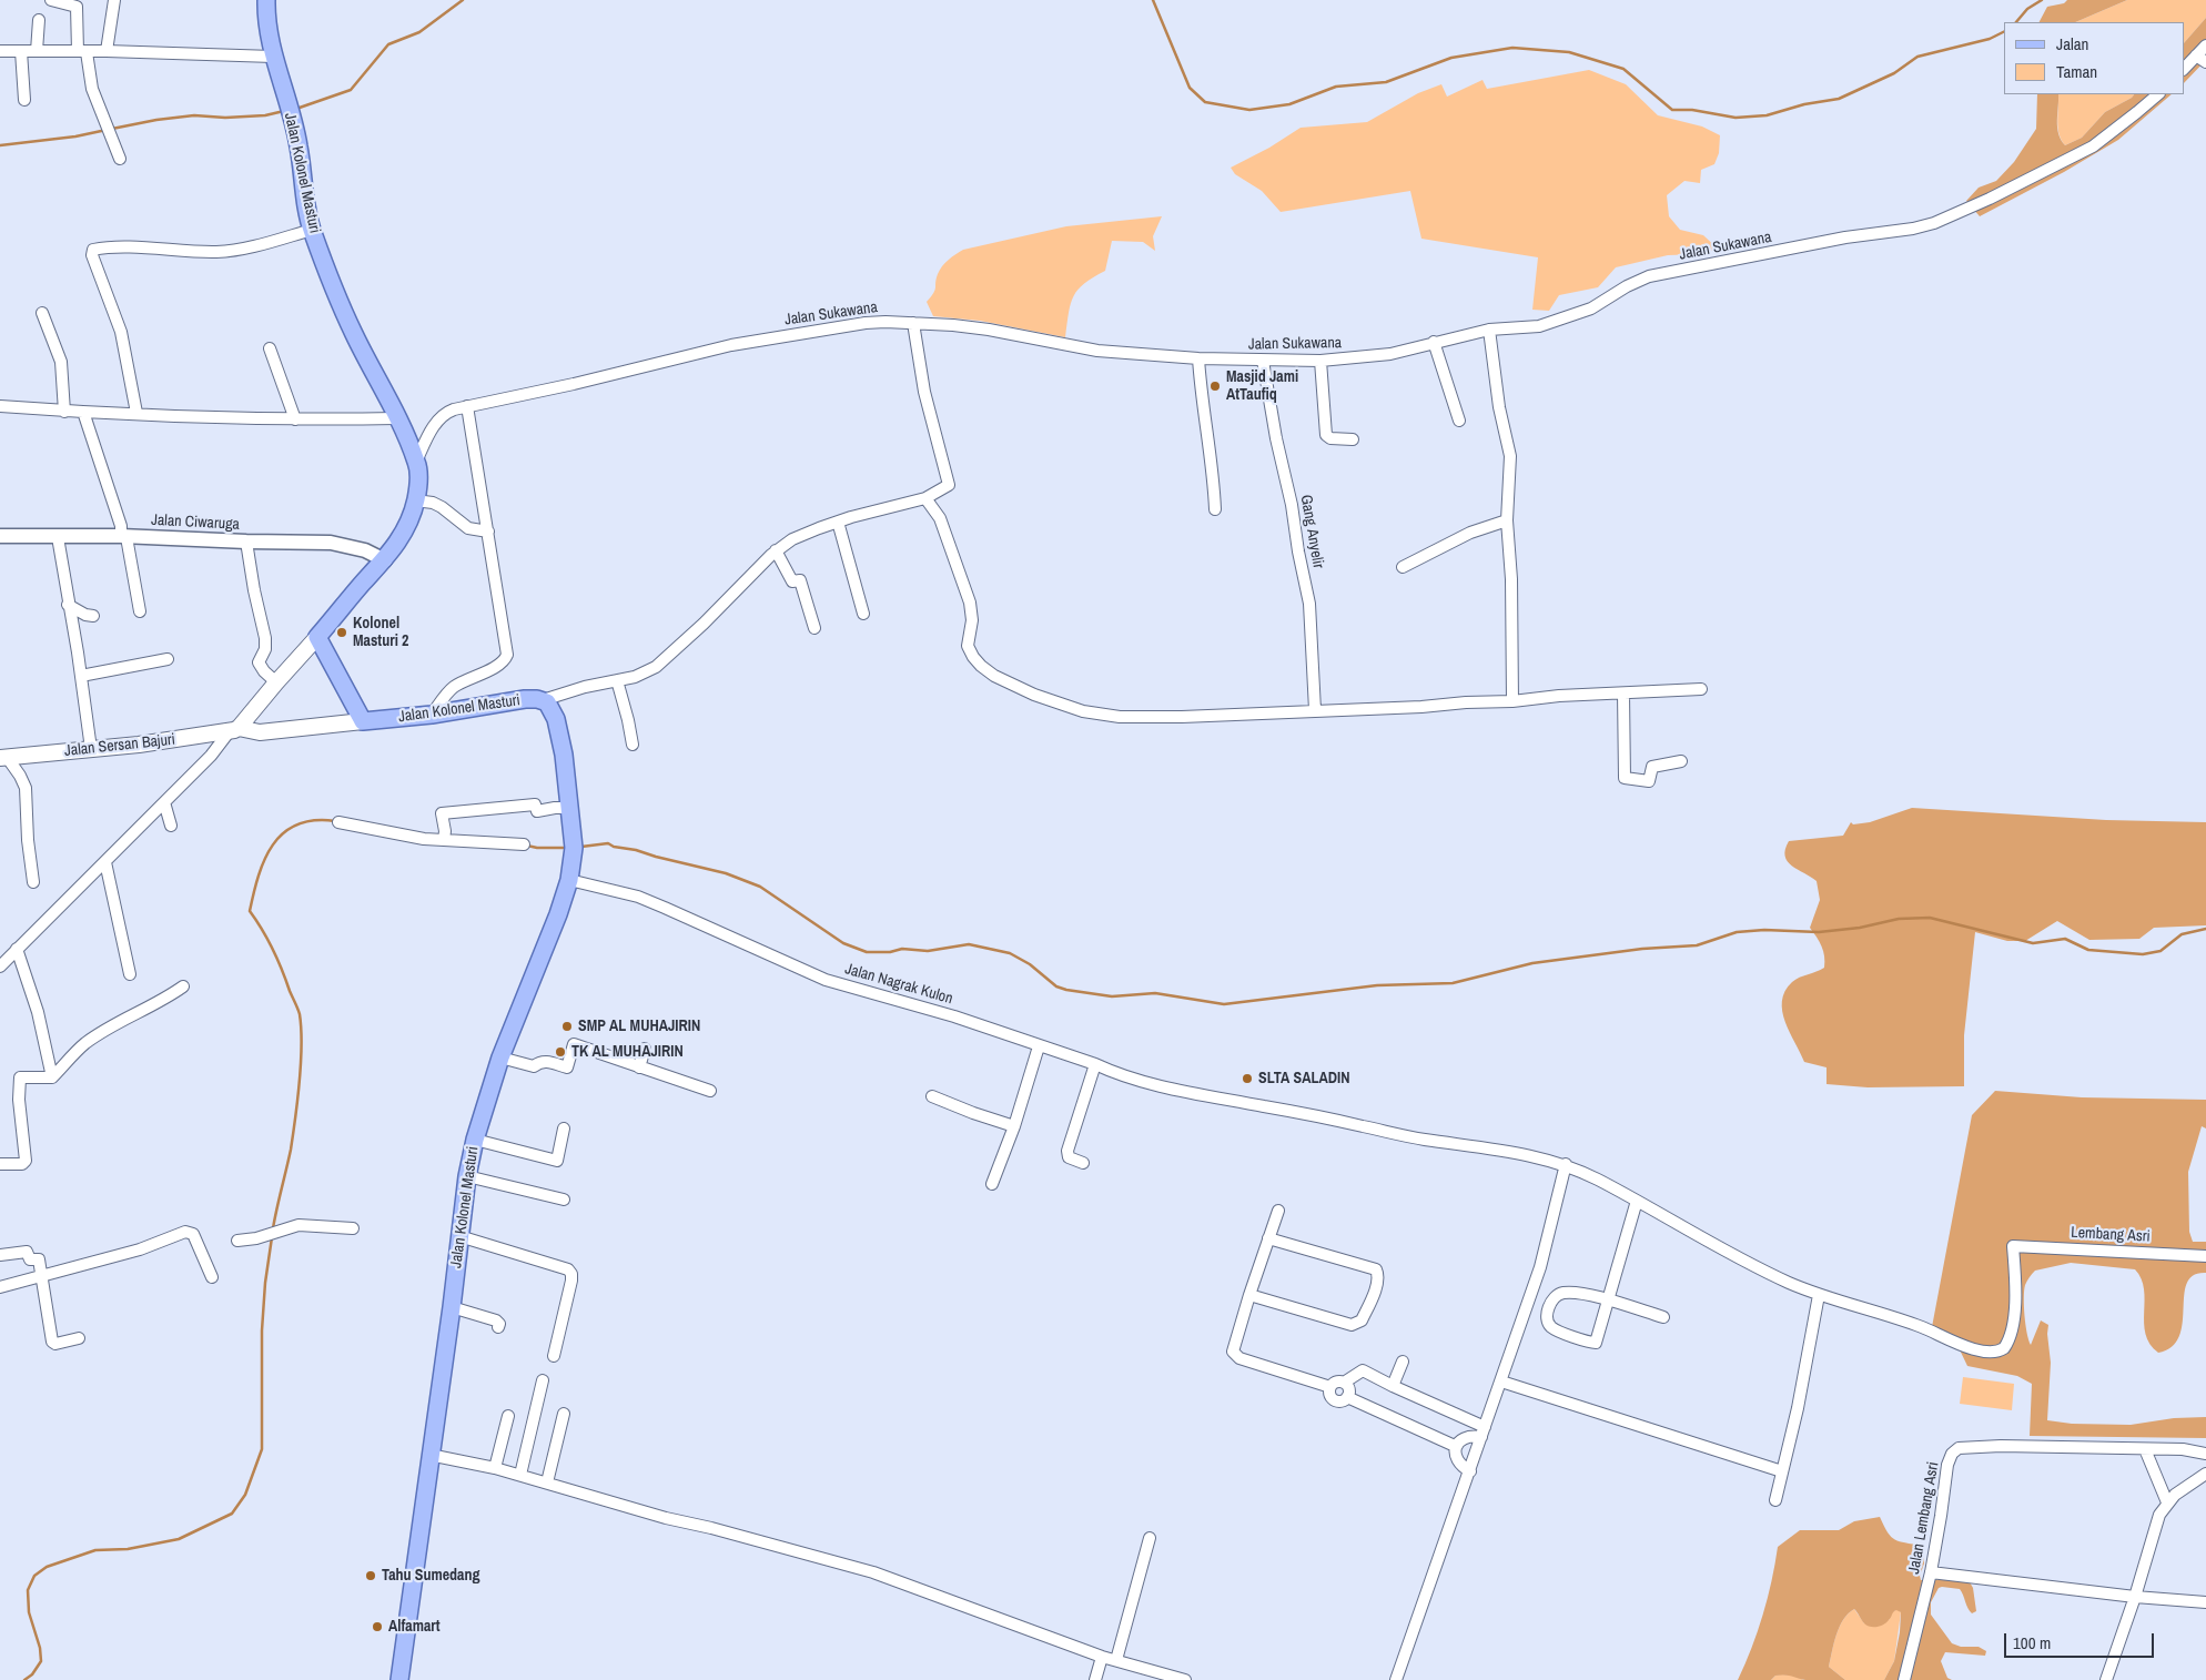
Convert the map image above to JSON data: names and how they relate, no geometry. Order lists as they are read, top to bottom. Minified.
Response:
{"streets":{"main road":["Jalan Kolonel Masturi","Jalan Sersan Bajuri"],"street":["Jalan Sukawana","Jalan Ciwaruga","Gang Anyelir","Jalan Nagrak Kulon","Lembang Asri","Jalan Lembang Asri"]},"crossings":[["Jalan Kolonel Masturi","Jalan Sukawana"],["Jalan Kolonel Masturi","Jalan Ciwaruga"],["Jalan Kolonel Masturi","Jalan Sersan Bajuri"],["Jalan Kolonel Masturi","Jalan Nagrak Kulon"],["Jalan Sukawana","Gang Anyelir"],["Jalan Nagrak Kulon","Lembang Asri"]],"places":["Masjid Jami AtTaufiq","Kolonel Masturi 2","SMP AL MUHAJIRIN","TK AL MUHAJIRIN","SLTA SALADIN","Tahu Sumedang","Alfamart"],"legend":["Jalan","Taman"],"scale_bar":"100 m"}
